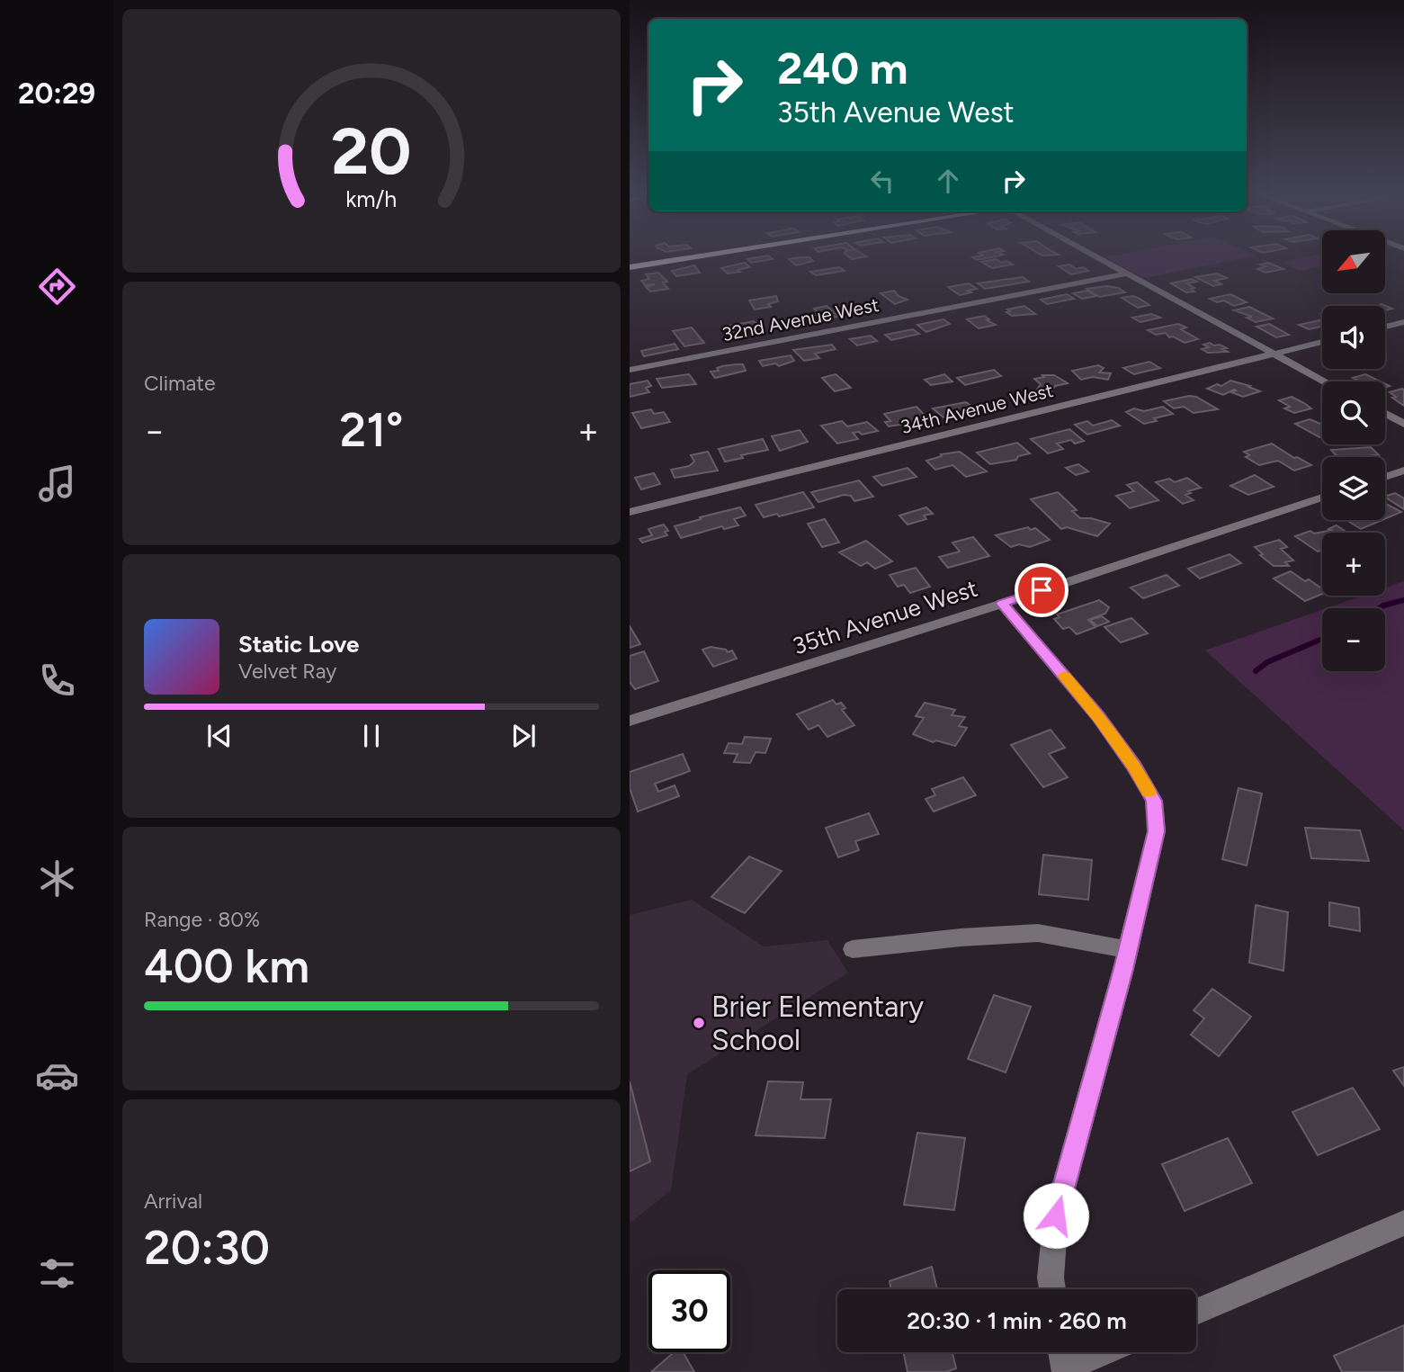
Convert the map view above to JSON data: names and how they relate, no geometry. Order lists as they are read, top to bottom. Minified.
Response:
{"streets":{"street":["32nd Avenue West","34th Avenue West","35th Avenue West"]},"places":["Brier Elementary School"],"north":"bottom left","page":{"tabs":"20:29","turn":["240 m","35th Avenue West"],"map_buttons":["+","−"],"tile":["Climate",["Range · 80%","400 km"],["Arrival","20:30"]],"heat":["−","21°","+"],"song":["Static Love","Velvet Ray"],"limit":"30","trip":"20:30 · 1 min · 260 m","gauge":["20","km/h"]}}
